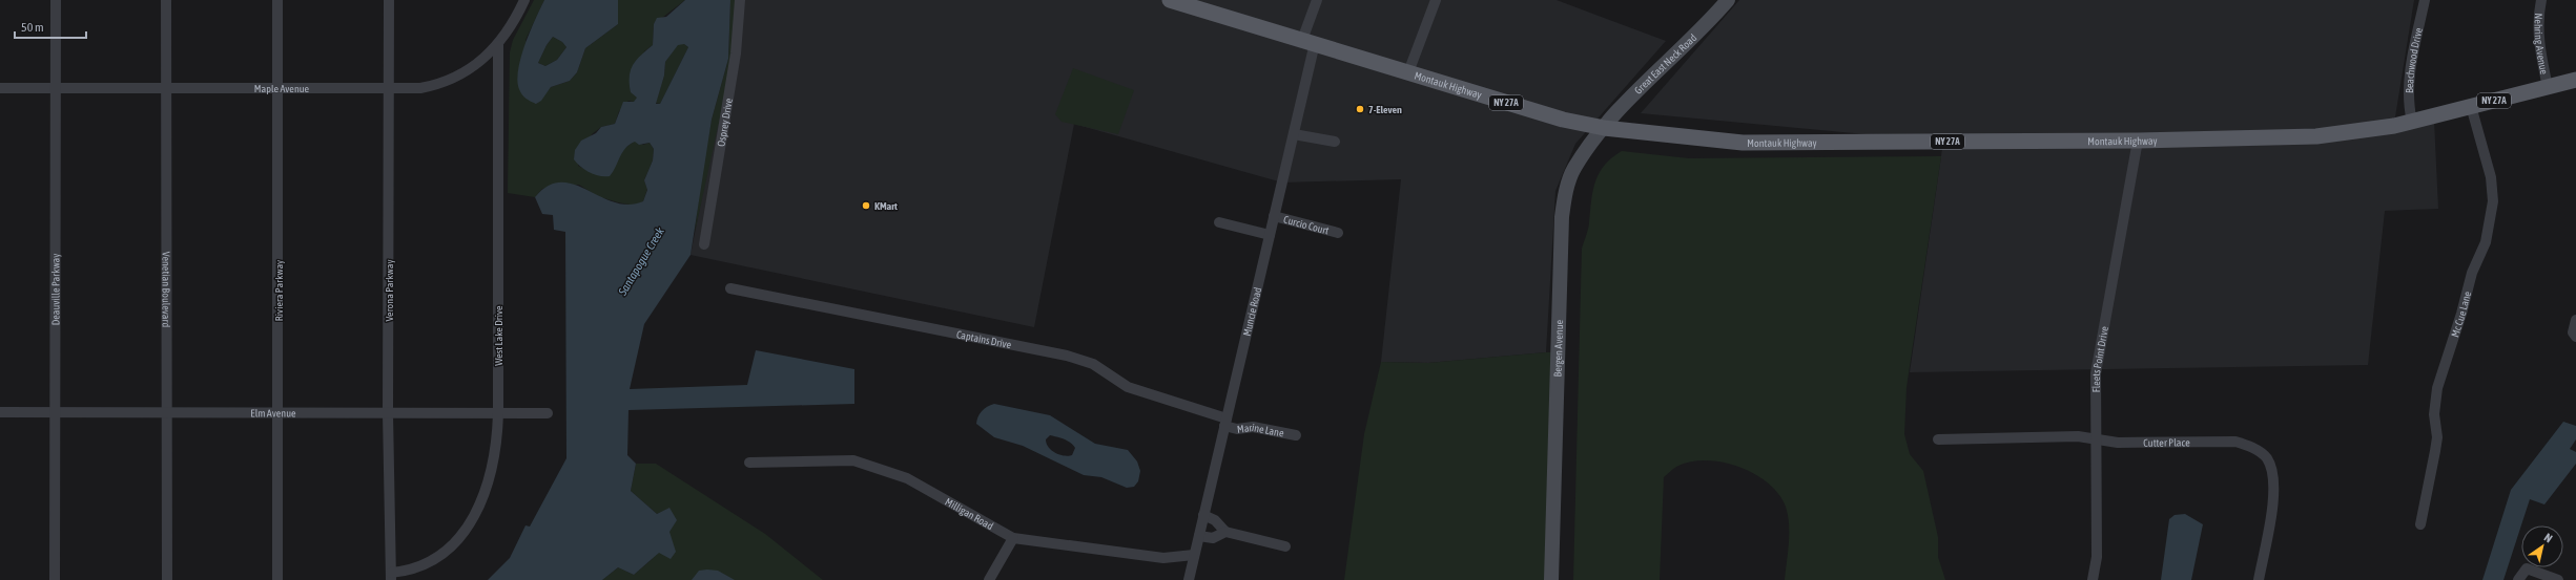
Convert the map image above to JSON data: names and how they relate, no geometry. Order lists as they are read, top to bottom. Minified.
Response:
{"streets":{"main road":["Great East Neck Road","Montauk Highway","NY 27A","Bergen Avenue"],"street":["Nehring Avenue","Beachwood Drive","Maple Avenue","Osprey Drive","Curcio Court","Deauville Parkway","Venetian Boulevard","Riviera Parkway","Verona Parkway","Muncie Road","Mc Cue Lane","West Lake Drive","Captains Drive","Fleets Point Drive","Elm Avenue","Marine Lane","Cutter Place","Milligan Road"]},"crossings":[["Nehring Avenue","NY 27A"],["Beachwood Drive","Montauk Highway"],["Beachwood Drive","NY 27A"],["Great East Neck Road","Montauk Highway"],["Great East Neck Road","Bergen Avenue"],["Montauk Highway","NY 27A"],["Montauk Highway","Muncie Road"],["Montauk Highway","Bergen Avenue"],["Montauk Highway","Fleets Point Drive"],["Maple Avenue","Deauville Parkway"],["Maple Avenue","Venetian Boulevard"],["Maple Avenue","Riviera Parkway"],["Maple Avenue","Verona Parkway"],["Maple Avenue","West Lake Drive"],["NY 27A","Mc Cue Lane"],["Curcio Court","Muncie Road"],["Deauville Parkway","Elm Avenue"],["Venetian Boulevard","Elm Avenue"],["Riviera Parkway","Elm Avenue"],["Verona Parkway","West Lake Drive"],["Verona Parkway","Elm Avenue"],["Muncie Road","Captains Drive"],["Muncie Road","Marine Lane"],["Muncie Road","Milligan Road"],["West Lake Drive","Elm Avenue"],["Captains Drive","Marine Lane"],["Fleets Point Drive","Cutter Place"]],"water":["Santapogue Creek"],"places":["7-Eleven","KMart"],"scale_bar":"50 m","north":"top right"}
